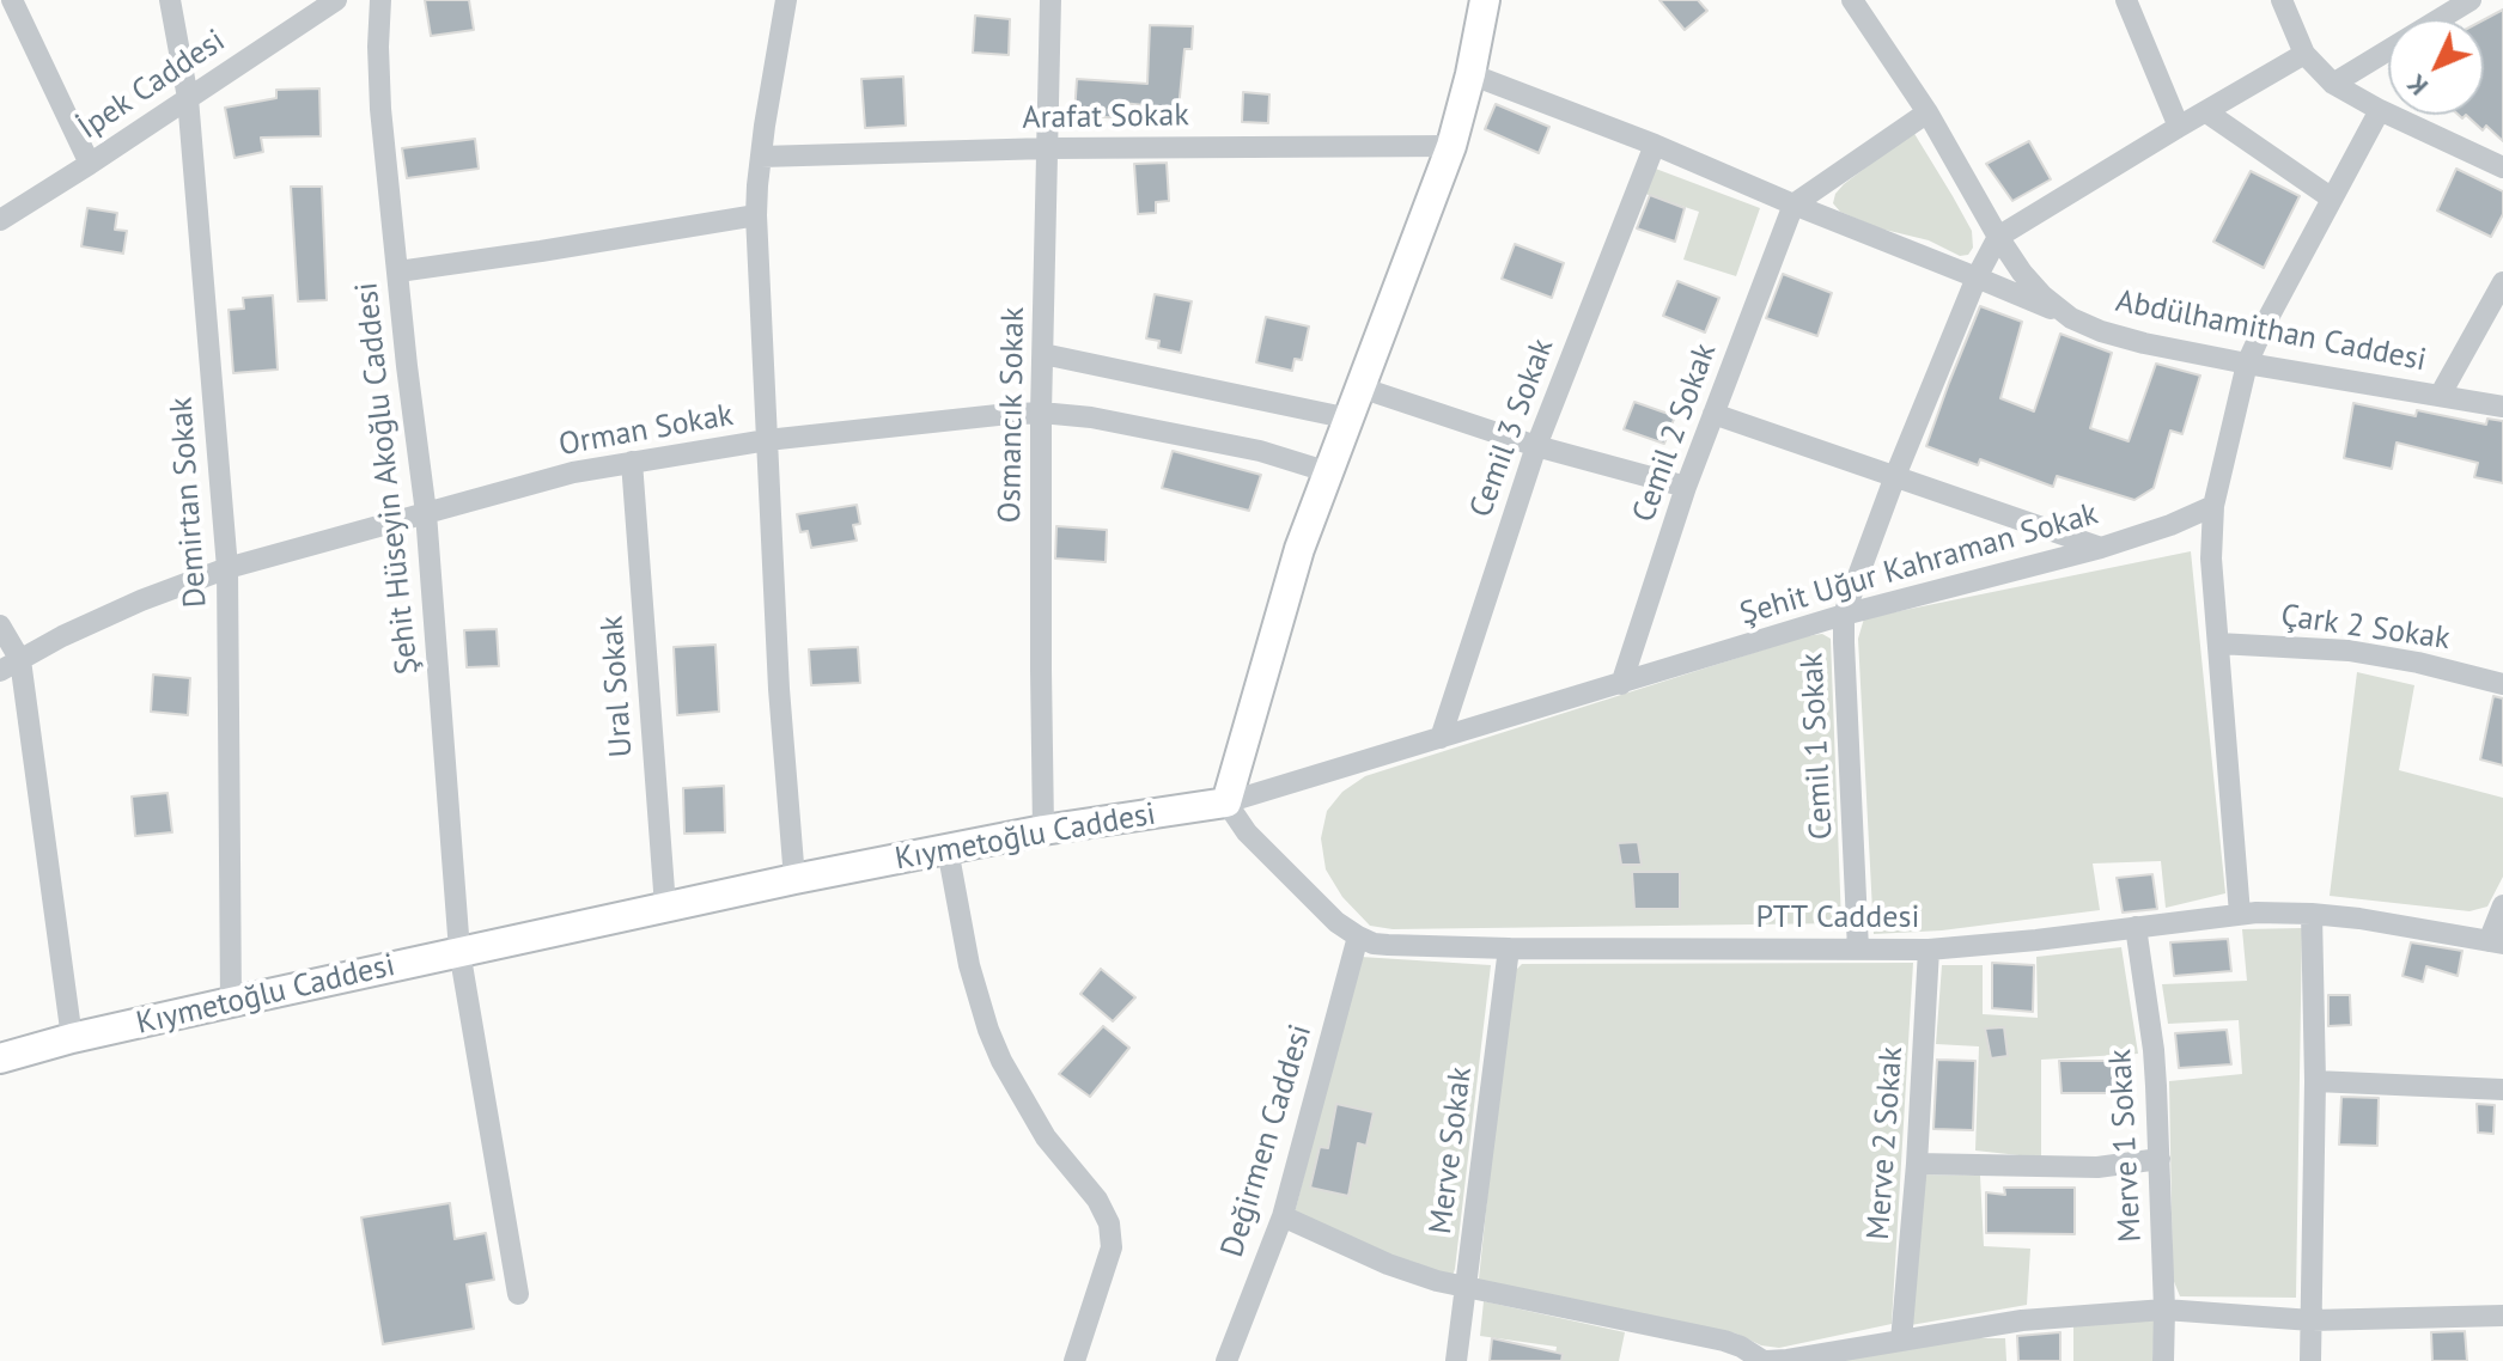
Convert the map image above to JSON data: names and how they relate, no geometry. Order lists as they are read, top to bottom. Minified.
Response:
{"streets":{"main road":["Kıymetoğlu Caddesi"],"street":["İpek Caddesi","Arafat Sokak","Abdülhamithan Caddesi","Osmancık Sokak","Cemil 3 Sokak","Orman Sokak","Cemil 2 Sokak","Şehit Hüseyin Akoğlu Caddesi","Demirtan Sokak","Şehit Uğur Kahraman Sokak","Çark 2 Sokak","Ural Sokak","Cemil 1 Sokak","PTT Caddesi","Değirmen Caddesi","Merve 2 Sokak","Merve 1 Sokak","Merve Sokak"]},"crossings":[["İpek Caddesi","Demirtan Sokak"],["Arafat Sokak","Osmancık Sokak"],["Abdülhamithan Caddesi","Cemil 1 Sokak"],["Osmancık Sokak","Orman Sokak"],["Osmancık Sokak","Kıymetoğlu Caddesi"],["Cemil 3 Sokak","Şehit Uğur Kahraman Sokak"],["Orman Sokak","Şehit Hüseyin Akoğlu Caddesi"],["Orman Sokak","Demirtan Sokak"],["Orman Sokak","Ural Sokak"],["Cemil 2 Sokak","Şehit Uğur Kahraman Sokak"],["Şehit Hüseyin Akoğlu Caddesi","Kıymetoğlu Caddesi"],["Demirtan Sokak","Kıymetoğlu Caddesi"],["Şehit Uğur Kahraman Sokak","Cemil 1 Sokak"],["Şehit Uğur Kahraman Sokak","Kıymetoğlu Caddesi"],["Şehit Uğur Kahraman Sokak","PTT Caddesi"],["Ural Sokak","Kıymetoğlu Caddesi"],["Cemil 1 Sokak","PTT Caddesi"],["Kıymetoğlu Caddesi","PTT Caddesi"],["PTT Caddesi","Değirmen Caddesi"],["PTT Caddesi","Merve 2 Sokak"],["PTT Caddesi","Merve 1 Sokak"],["PTT Caddesi","Merve Sokak"]],"north":"bottom left"}
